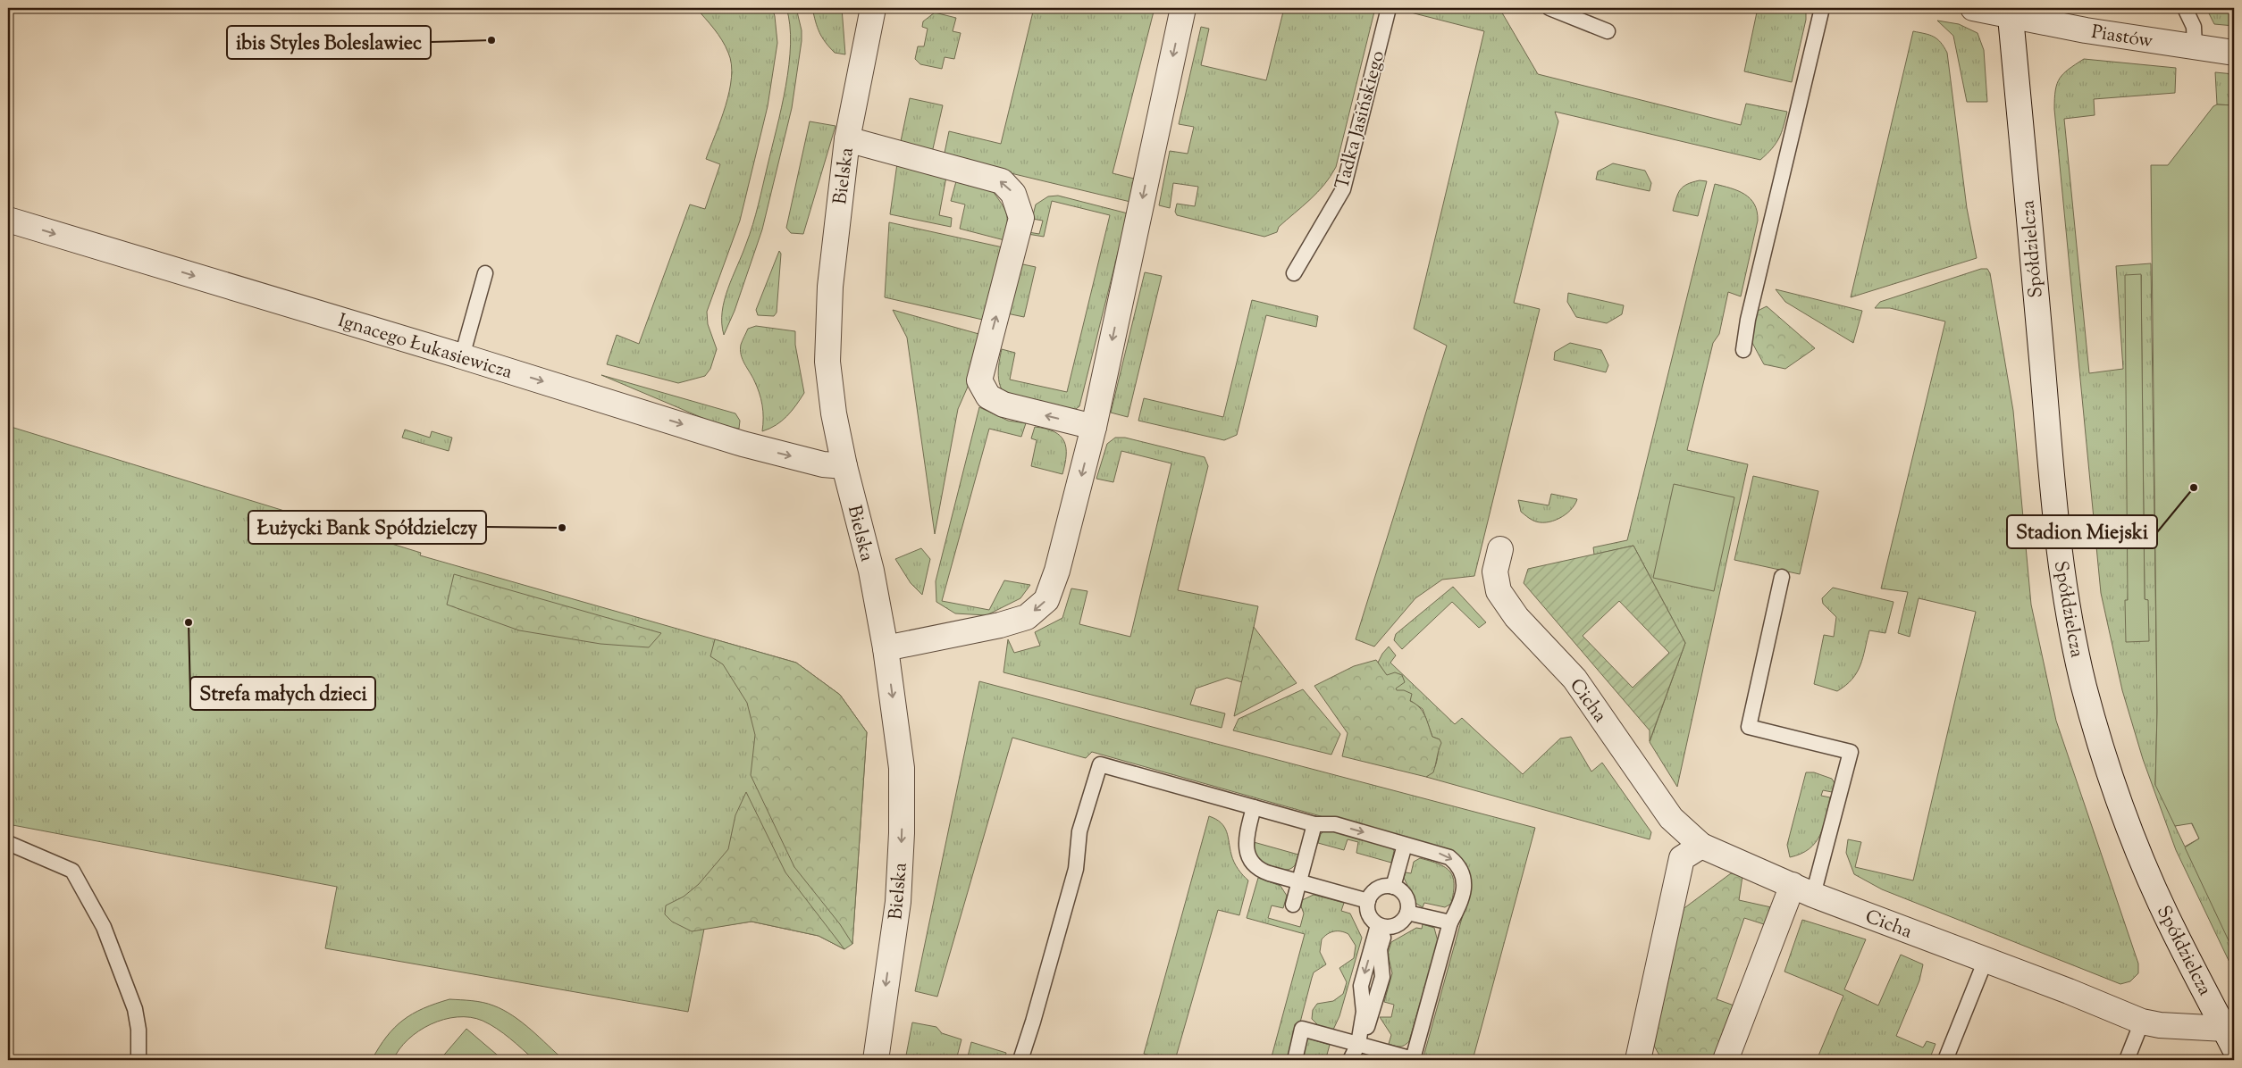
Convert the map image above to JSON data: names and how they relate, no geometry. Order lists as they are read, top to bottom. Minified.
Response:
{"streets":{"street":["Piastów","Bielska","Spółdzielcza","Ignacego Łukasiewicza","Cicha"],"lane":["Tadka Jasińskiego"]},"crossings":[["Piastów","Spółdzielcza"],["Bielska","Ignacego Łukasiewicza"],["Spółdzielcza","Cicha"]],"one_way":["Bielska","Ignacego Łukasiewicza"],"places":["ibis Styles Boleslawiec","Stadion Miejski","Łużycki Bank Spółdzielczy","Strefa małych dzieci"]}
